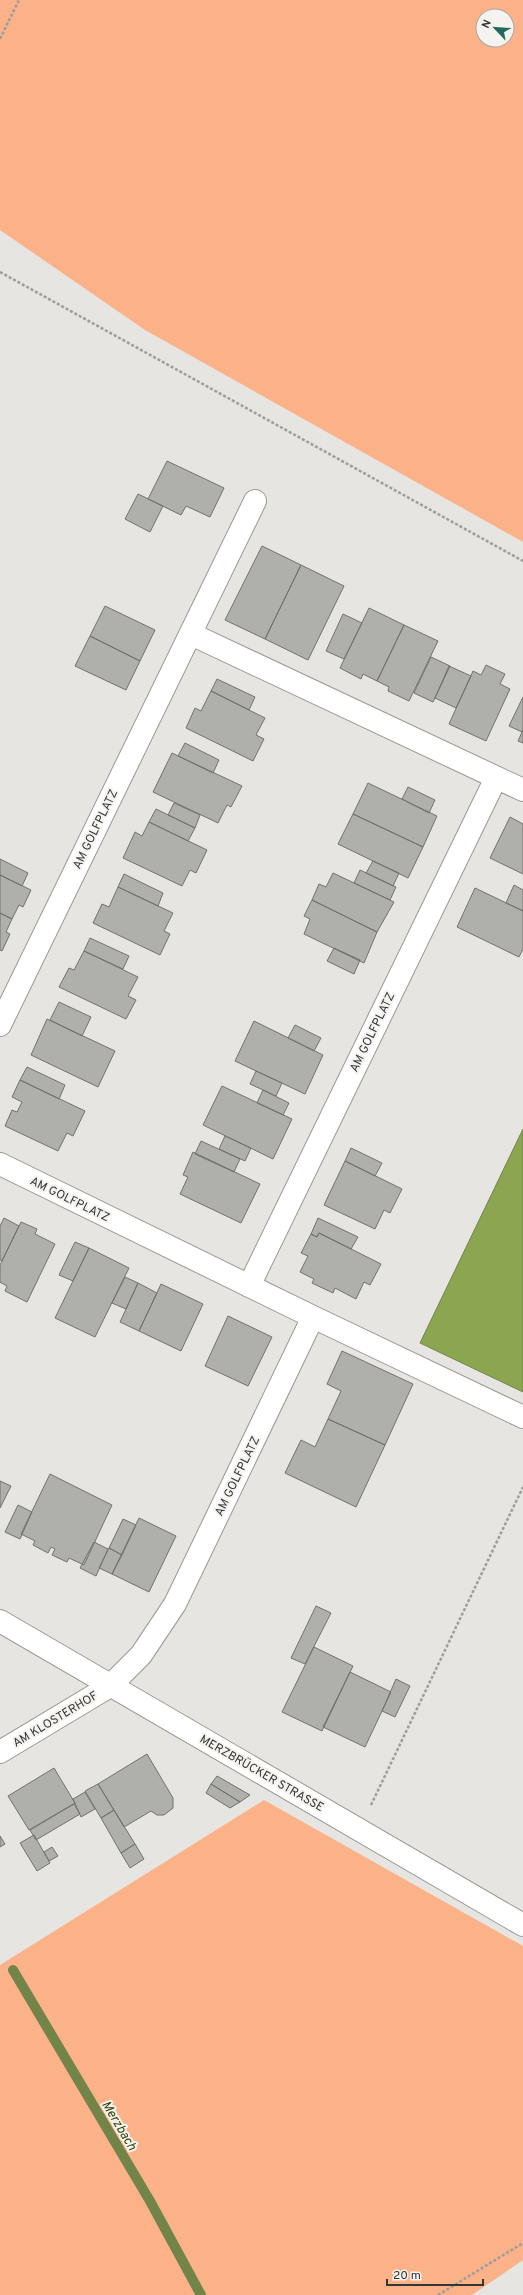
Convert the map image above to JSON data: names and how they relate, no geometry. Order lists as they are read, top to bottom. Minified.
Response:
{"streets":{"street":["AM GOLFPLATZ","AM KLOSTERHOF","MERZBRÜCKER STRASSE"]},"crossings":[["AM GOLFPLATZ","AM KLOSTERHOF"],["AM GOLFPLATZ","MERZBRÜCKER STRASSE"],["AM KLOSTERHOF","MERZBRÜCKER STRASSE"]],"water":["Merzbach"],"scale_bar":"20 m","north":"top left"}
